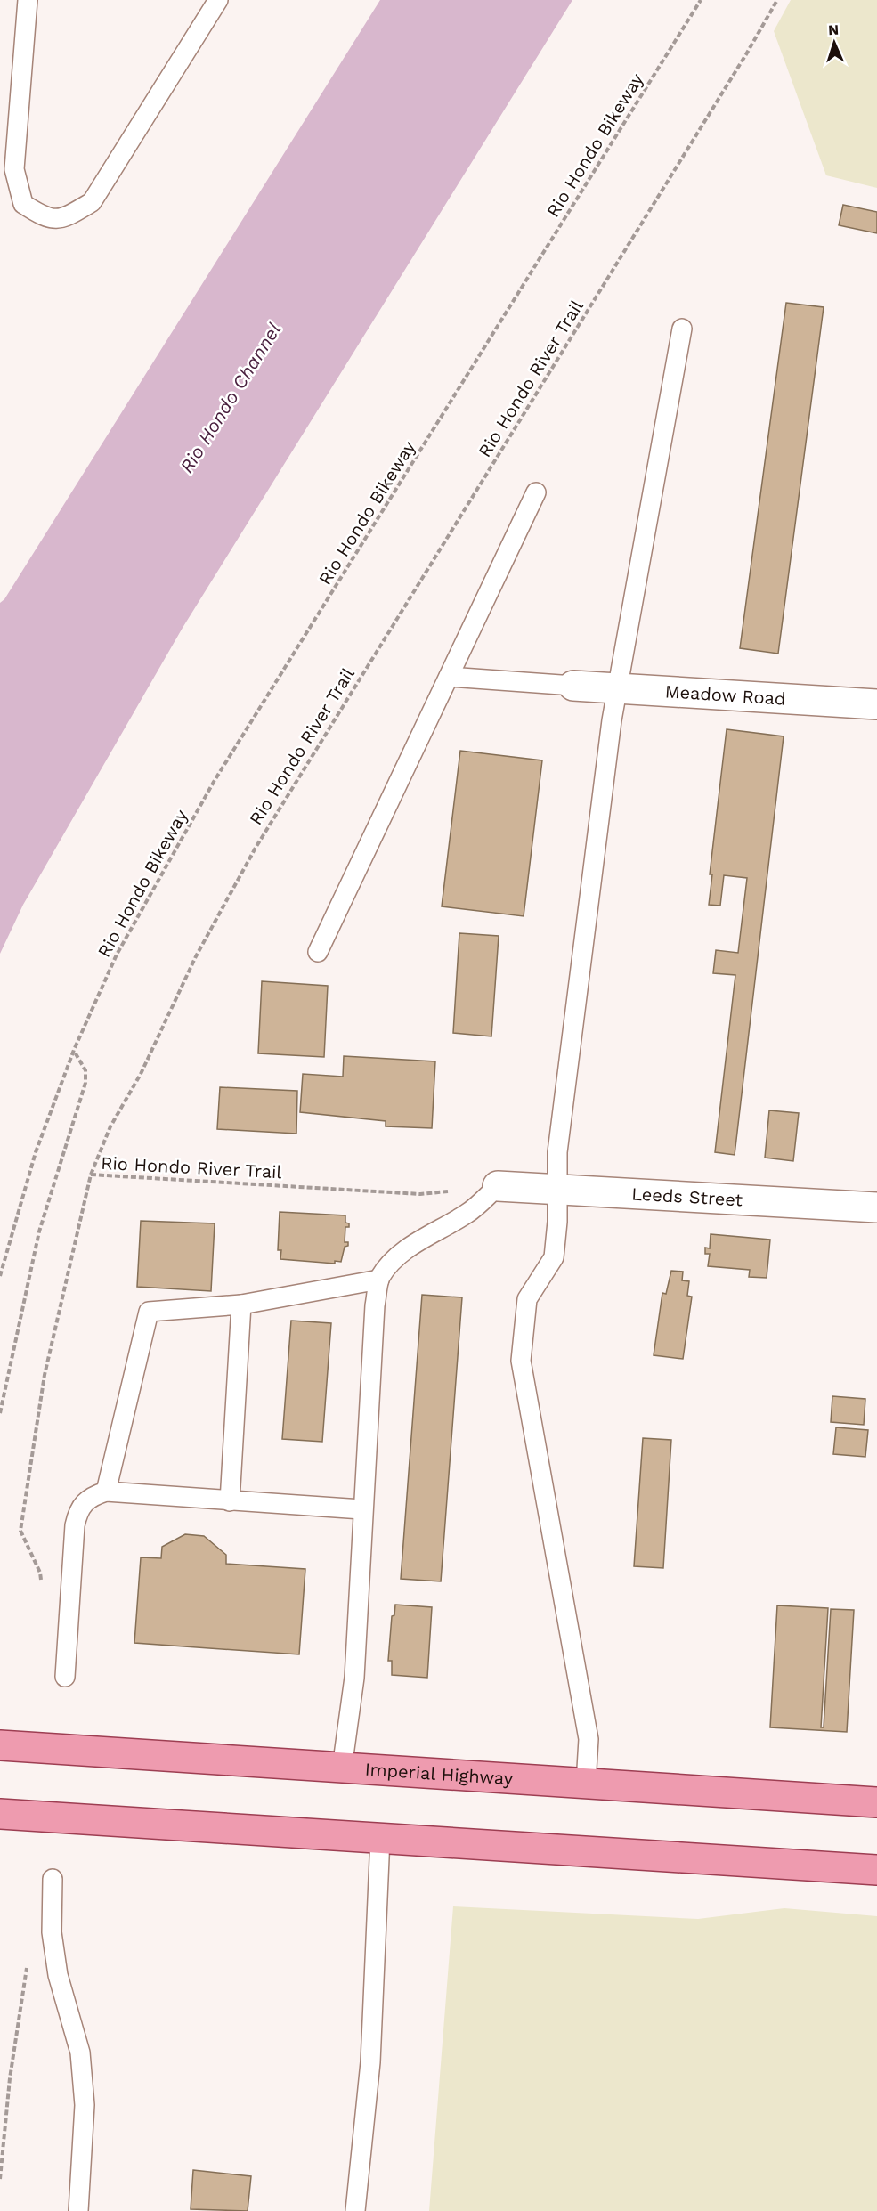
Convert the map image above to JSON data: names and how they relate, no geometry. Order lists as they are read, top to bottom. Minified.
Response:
{"streets":{"main road":["Imperial Highway"],"street":["Meadow Road","Leeds Street"],"path":["Rio Hondo Bikeway","Rio Hondo River Trail"]},"crossings":[["Rio Hondo River Trail","Leeds Street"]],"water":["Rio Hondo Channel"],"north":"top"}
